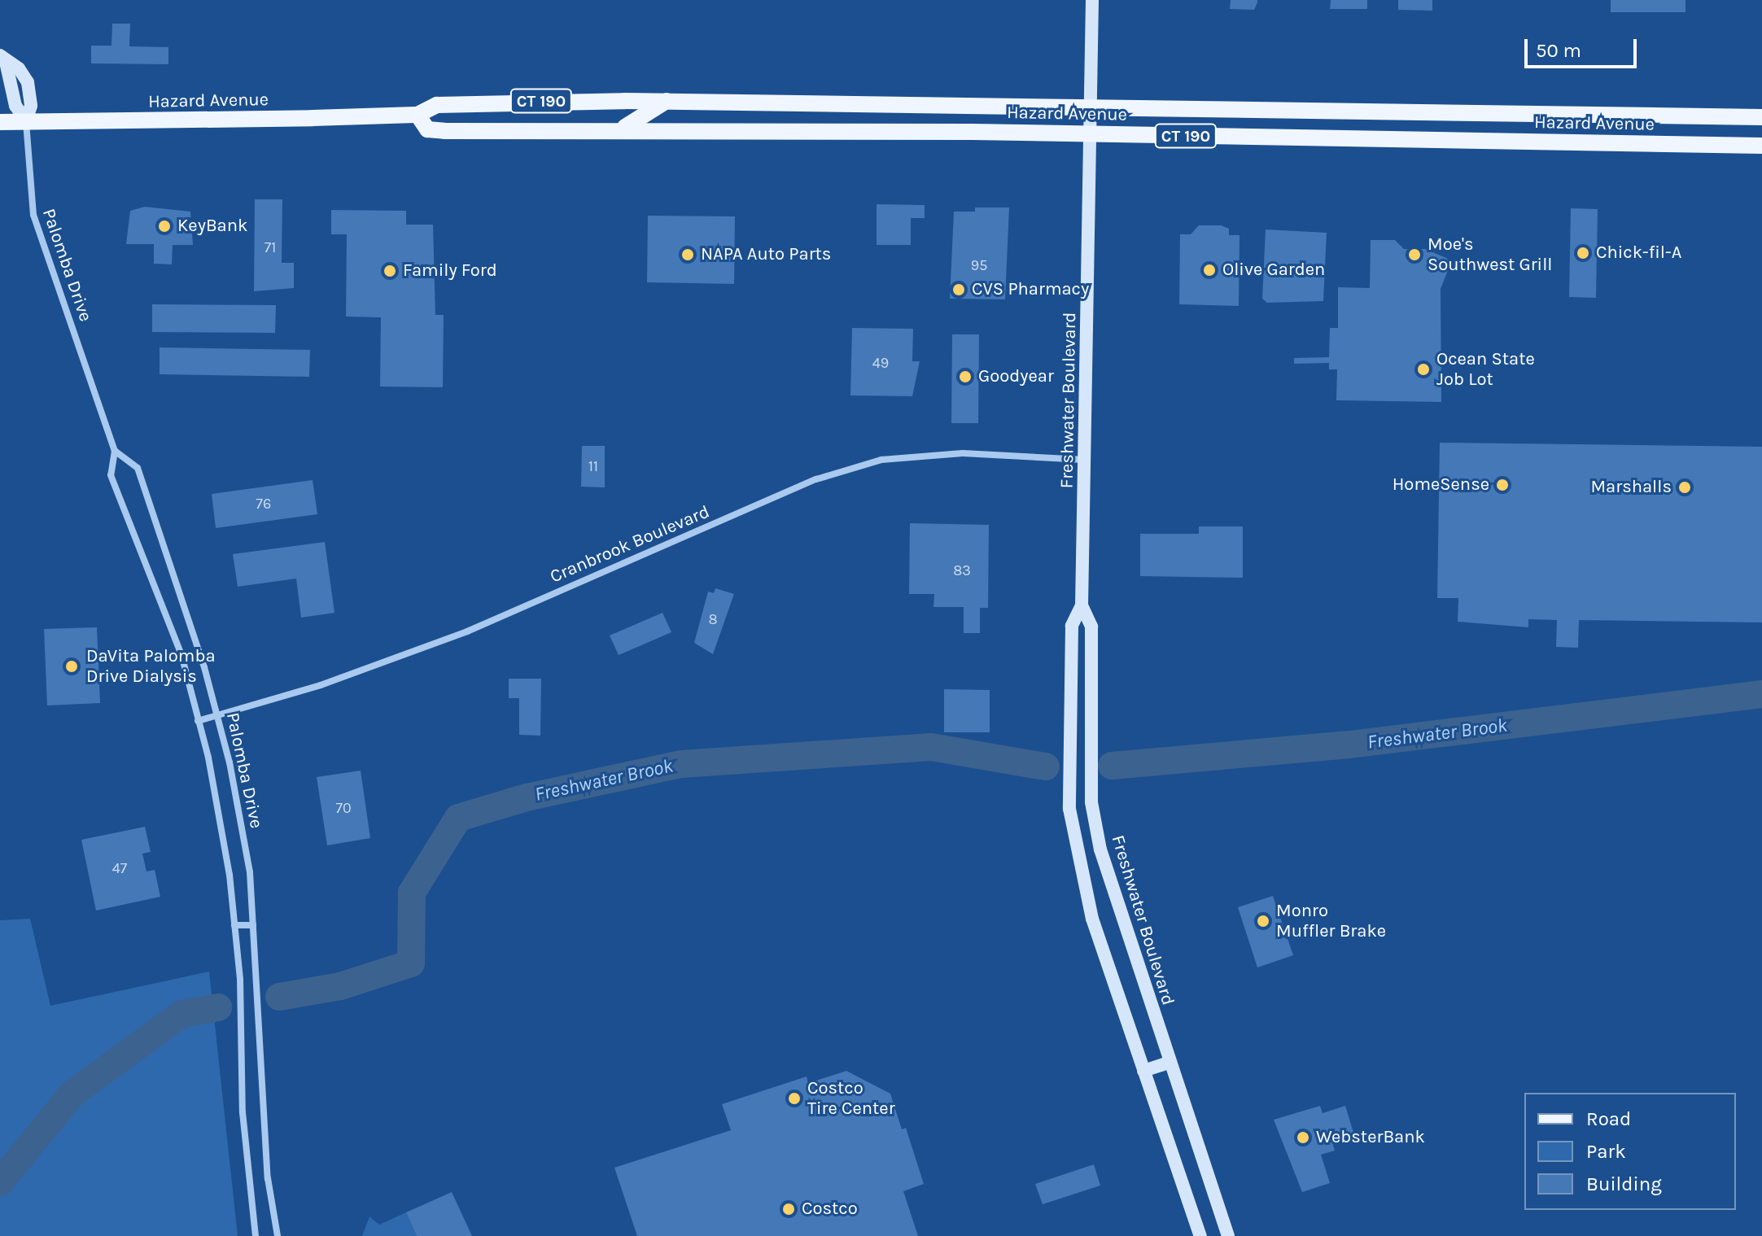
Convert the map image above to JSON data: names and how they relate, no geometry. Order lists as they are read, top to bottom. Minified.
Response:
{"streets":{"main road":["Hazard Avenue","CT 190"],"street":["Palomba Drive","Freshwater Boulevard","Cranbrook Boulevard"]},"crossings":[["Hazard Avenue","Palomba Drive"],["Hazard Avenue","Freshwater Boulevard"],["Palomba Drive","Cranbrook Boulevard"],["Freshwater Boulevard","Cranbrook Boulevard"]],"water":["Freshwater Brook"],"places":["KeyBank","Chick-fil-A","NAPA Auto Parts","Moe's Southwest Grill","Olive Garden","Family Ford","CVS Pharmacy","Ocean State Job Lot","Goodyear","HomeSense","Marshalls","DaVita Palomba Drive Dialysis","Monro Muffler Brake","Costco Tire Center","WebsterBank","Costco"],"house_numbers":["71","95","49","11","76","83","8","70","47"],"legend":["Road","Park","Building"],"scale_bar":"50 m"}
